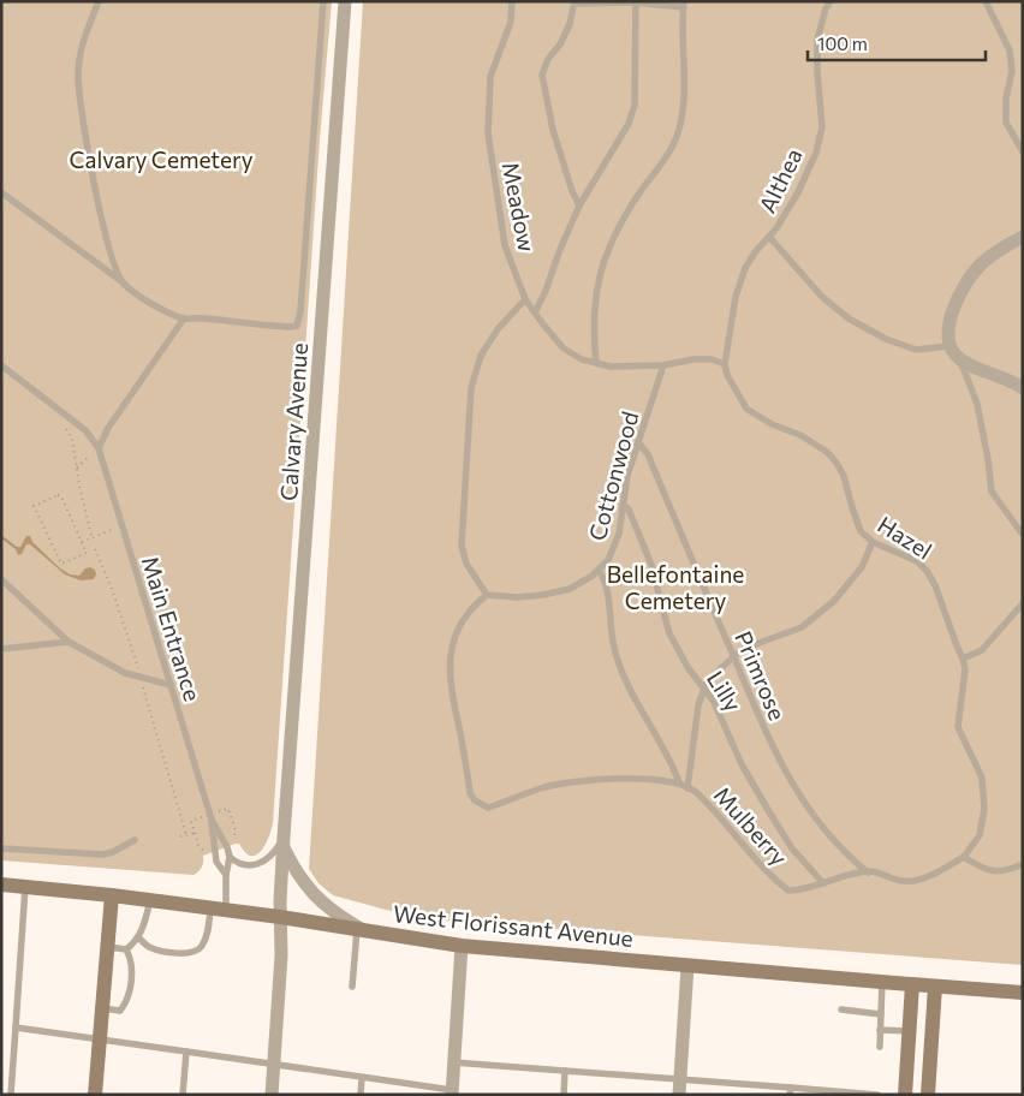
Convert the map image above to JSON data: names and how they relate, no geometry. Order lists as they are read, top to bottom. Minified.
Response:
{"streets":{"main road":["West Florissant Avenue"],"street":["Calvary Avenue"],"lane":["Althea","Meadow","Cottonwood","Hazel","Main Entrance","Primrose","Lilly","Mulberry"]},"crossings":[["Althea","Meadow"],["Althea","Hazel"],["Meadow","Cottonwood"],["Meadow","Hazel"],["Calvary Avenue","West Florissant Avenue"],["Cottonwood","Primrose"],["Cottonwood","Lilly"],["Cottonwood","Mulberry"],["Hazel","Mulberry"],["Main Entrance","West Florissant Avenue"],["Primrose","Mulberry"],["Lilly","Mulberry"]],"parks":["Calvary Cemetery","Bellefontaine Cemetery"],"scale_bar":"100 m"}
